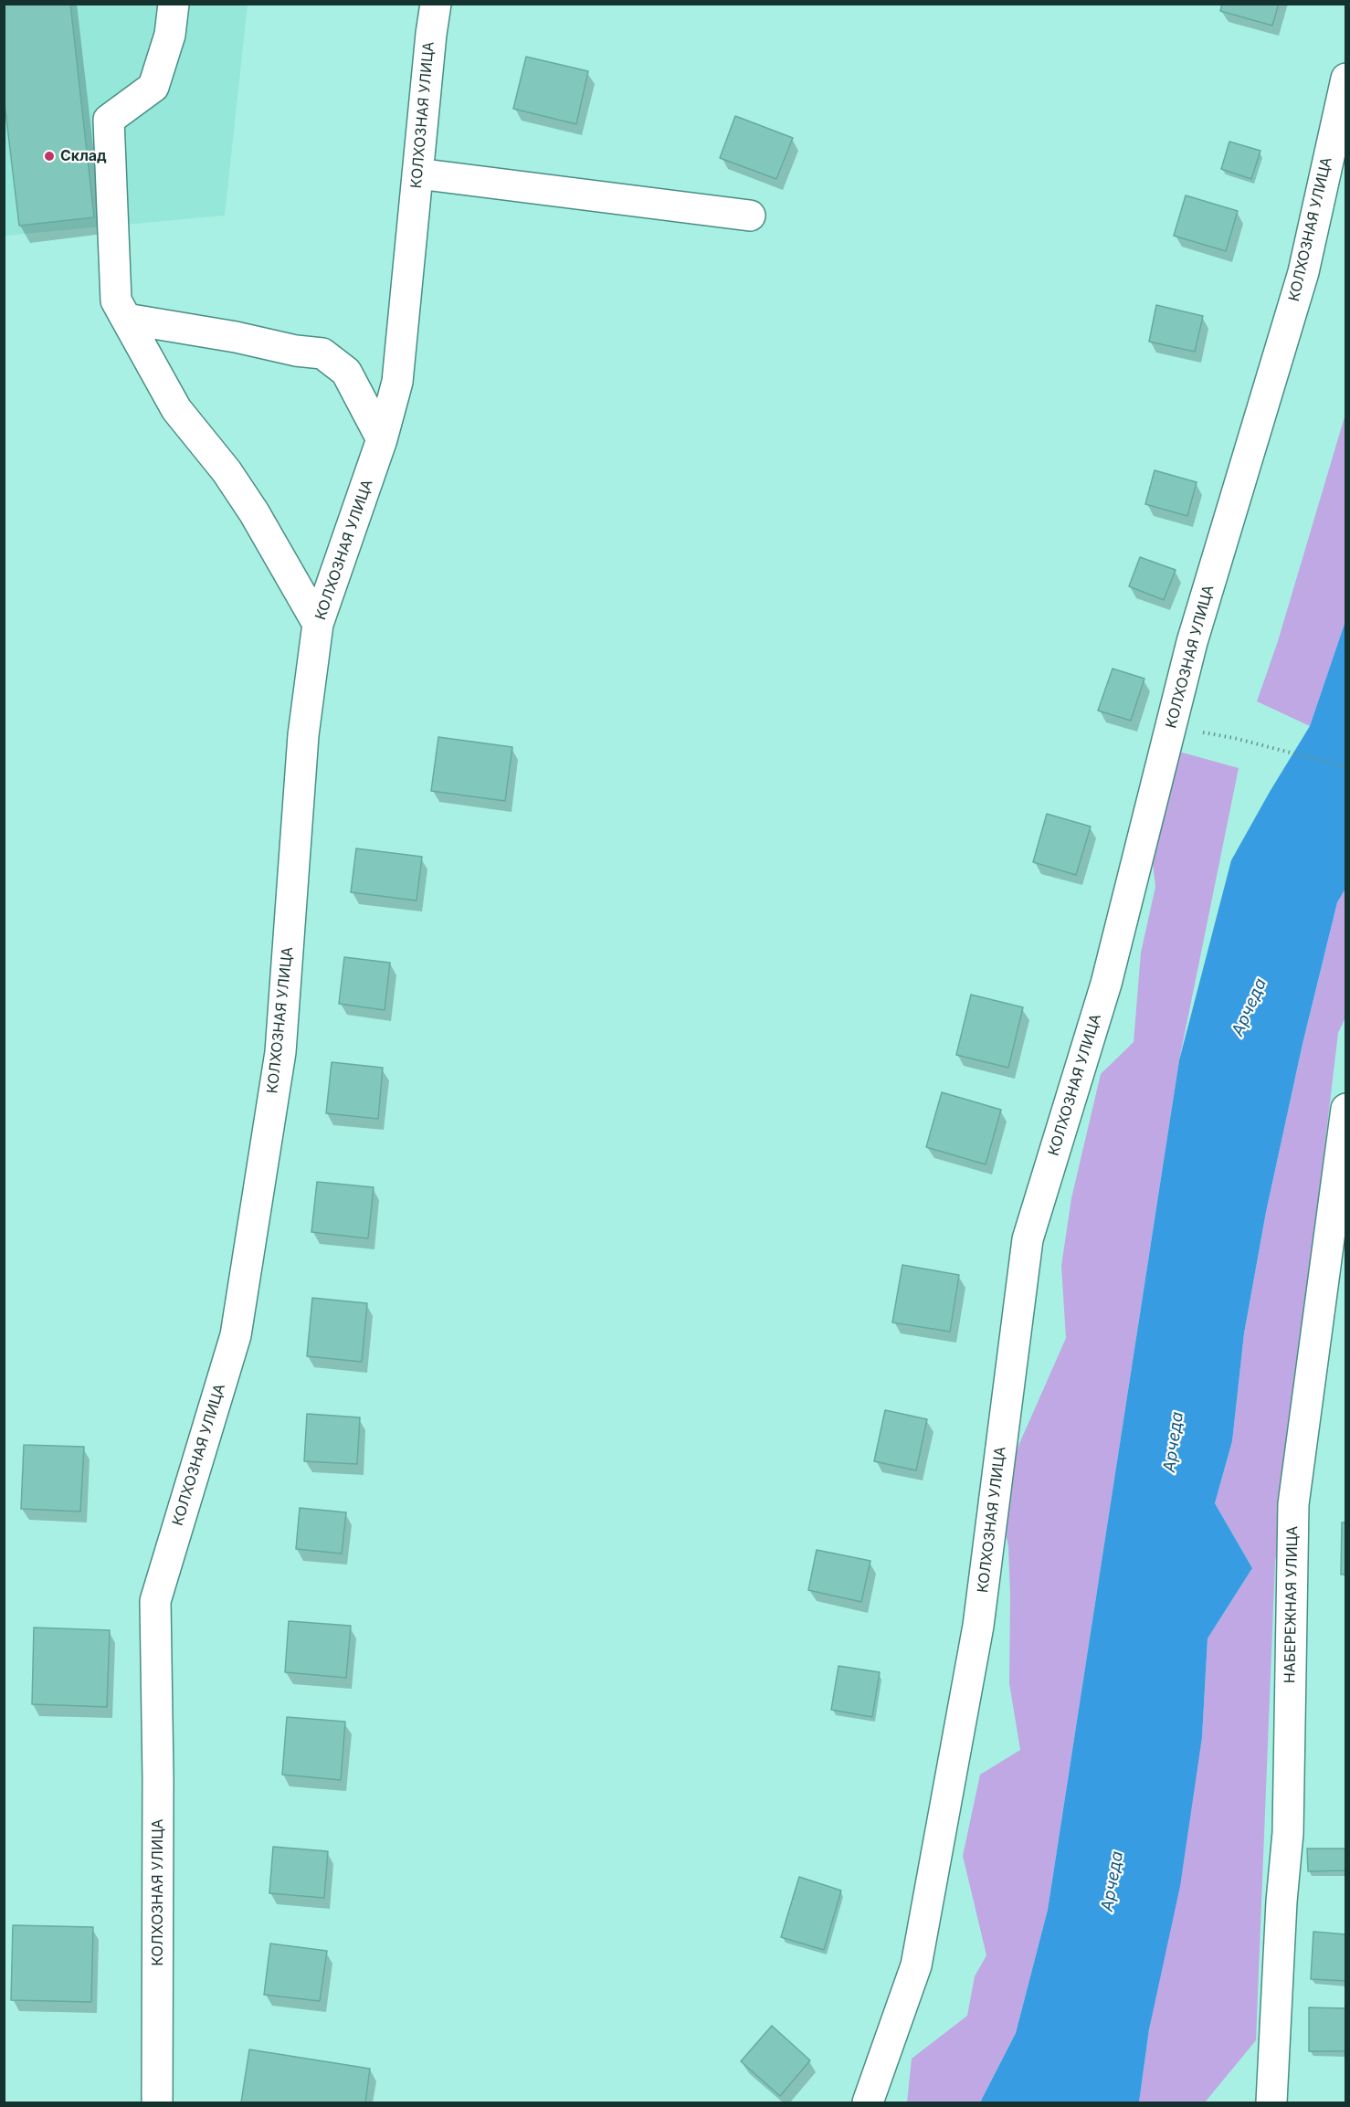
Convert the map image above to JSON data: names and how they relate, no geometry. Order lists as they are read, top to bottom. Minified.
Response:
{"streets":{"street":["КОЛХОЗНАЯ УЛИЦА","НАБЕРЕЖНАЯ УЛИЦА"]},"water":["Арчеда"],"places":["Склад"]}
